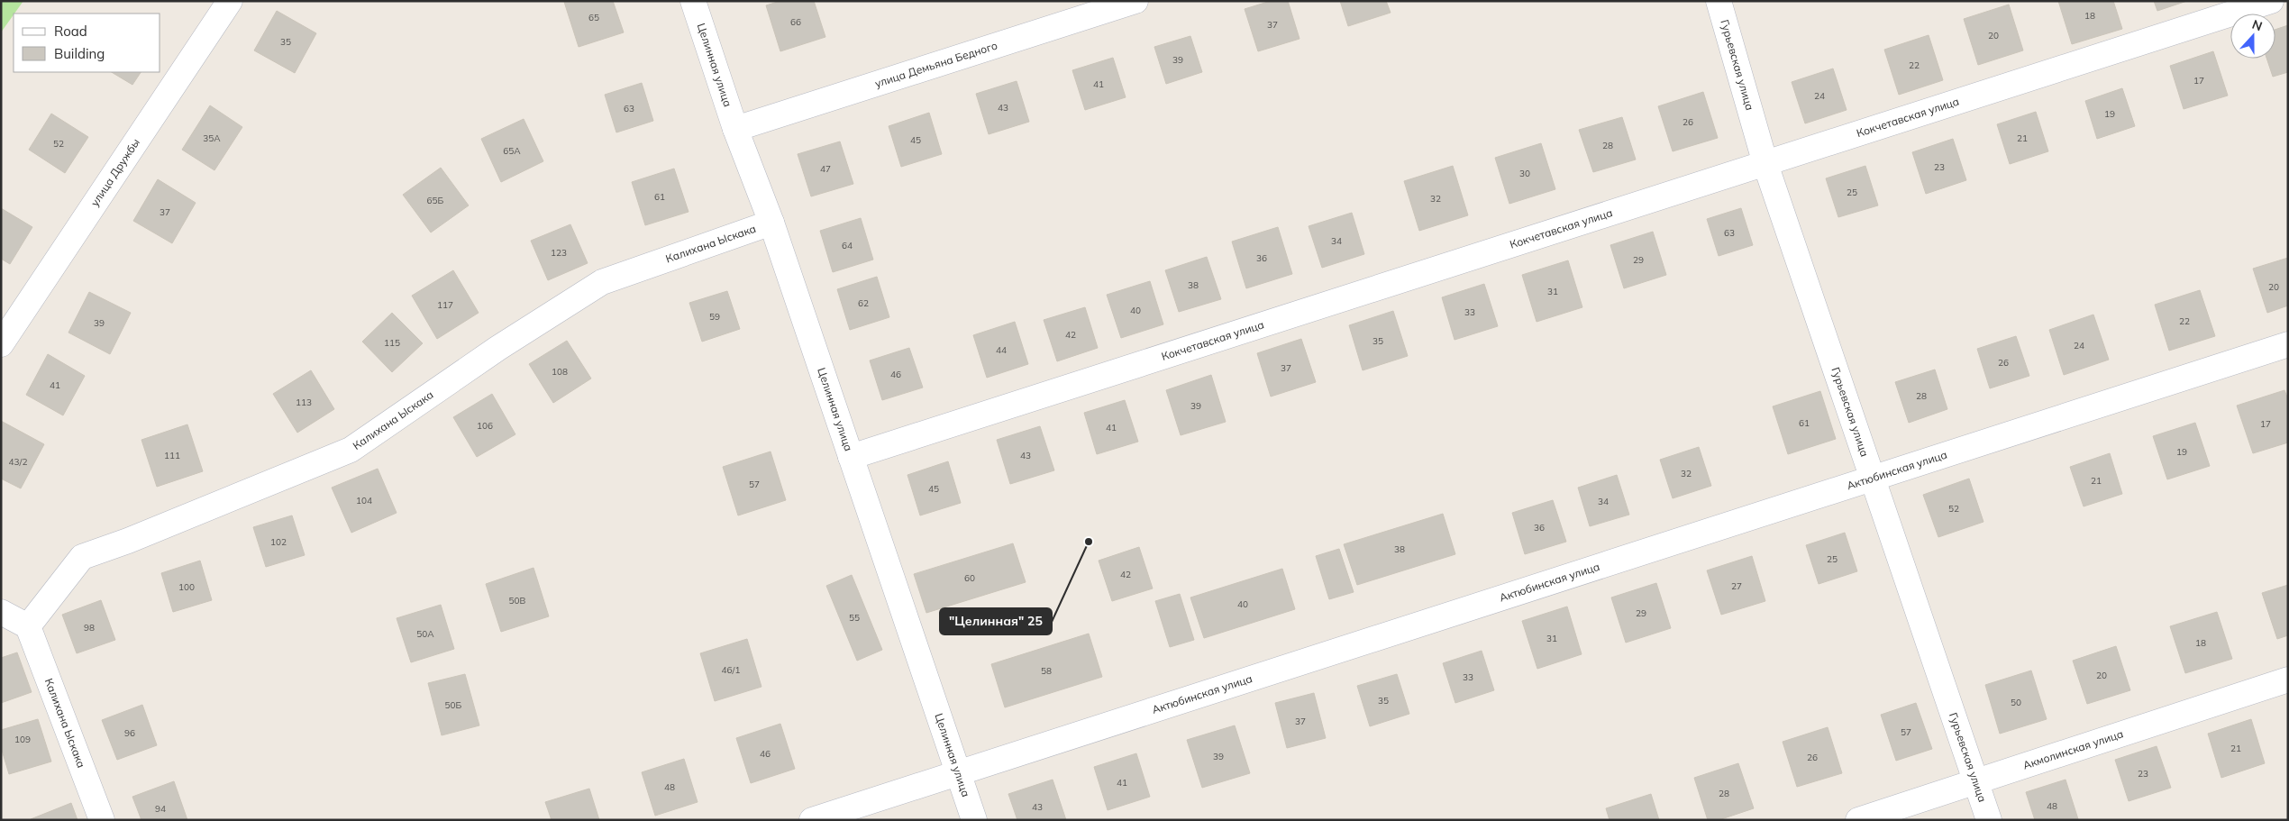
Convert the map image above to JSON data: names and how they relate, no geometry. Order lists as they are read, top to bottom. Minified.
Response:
{"streets":{"street":["улица Демьяна Бедного","Гурьевская улица","Целинная улица","Кокчетавская улица","улица Дружбы","Калихана Ыскака","Актюбинская улица","Акмолинская улица"]},"crossings":[["улица Демьяна Бедного","Целинная улица"],["Гурьевская улица","Кокчетавская улица"],["Гурьевская улица","Актюбинская улица"],["Гурьевская улица","Акмолинская улица"],["Целинная улица","Кокчетавская улица"],["Целинная улица","Калихана Ыскака"],["Целинная улица","Актюбинская улица"]],"places":["\"Целинная\" 25"],"house_numbers":["18","65","66","37","20","35","39","22","17","41","24","43","63","19","26","35А","21","45","52","28","65А","23","47","30","25","61","32","65Б","37","63","34","64","123","36","29","38","20","31","62","117","40","33","59","22","39","42","35","115","24","44","26","37","108","46","41","28","113","39","61","17","106","41","19","111","43","43/2","32","21","57","45","104","34","52","36","102","38","25","42","60","27","100","50В","40","29","55","98","50А","31","18","46/1","58","20","33","35","50","50Б","37","57","96","109","21","46","39","26","23","41","48","28","48","43","94"],"legend":["Road","Building"],"north":"top"}
